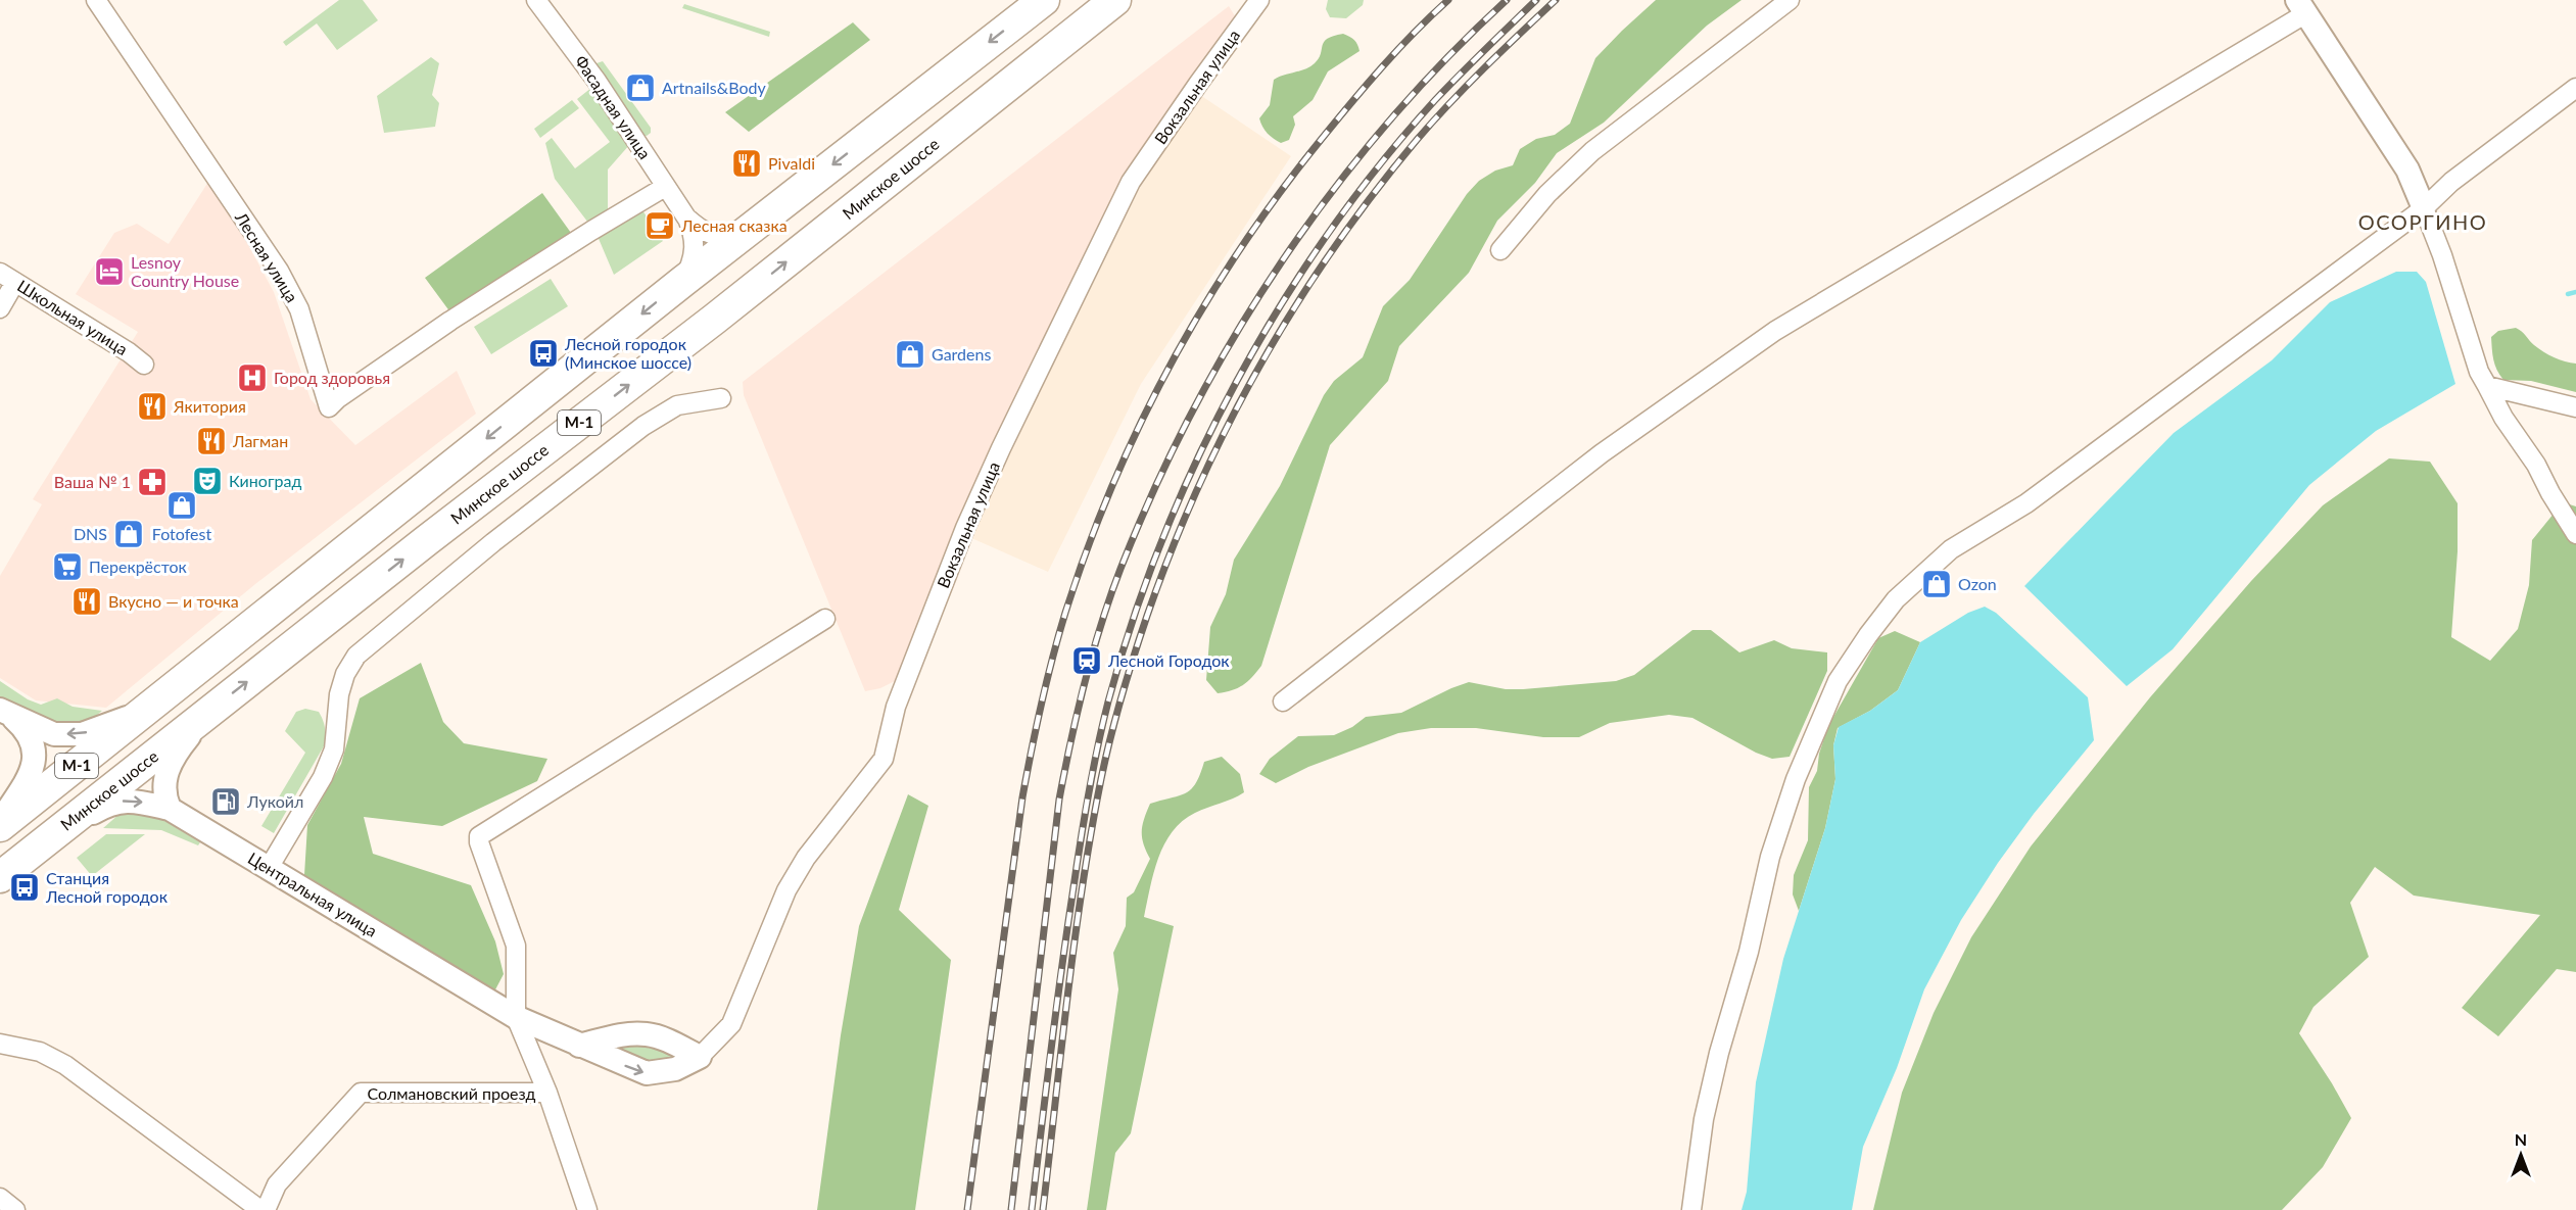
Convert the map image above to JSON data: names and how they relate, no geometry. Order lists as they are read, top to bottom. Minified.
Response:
{"streets":{"highway":["Минское шоссе","М-1"],"street":["Вокзальная улица","Фасадная улица","Лесная улица","Школьная улица","Центральная улица","Солмановский проезд"]},"crossings":[["Вокзальная улица","Центральная улица"],["Фасадная улица","Лесная улица"],["Фасадная улица","М-1"],["Минское шоссе","Центральная улица"]],"districts":["ОСОРГИНО"],"places":{"shop":["Artnails&Body","Gardens","Fotofest","DNS","Ozon"],"restaurant":["Pivaldi","Якитория","Лагман","Вкусно — и точка"],"cafe":["Лесная сказка"],"hotel":["Lesnoy Country House"],"bus stop":["Лесной городок (Минское шоссе)","Станция Лесной городок"],"hospital":["Город здоровья"],"theatre":["Киноград"],"pharmacy":["Ваша № 1"],"supermarket":["Перекрёсток"],"station":["Лесной Городок"],"fuel station":["Лукойл"]},"north":"top"}
